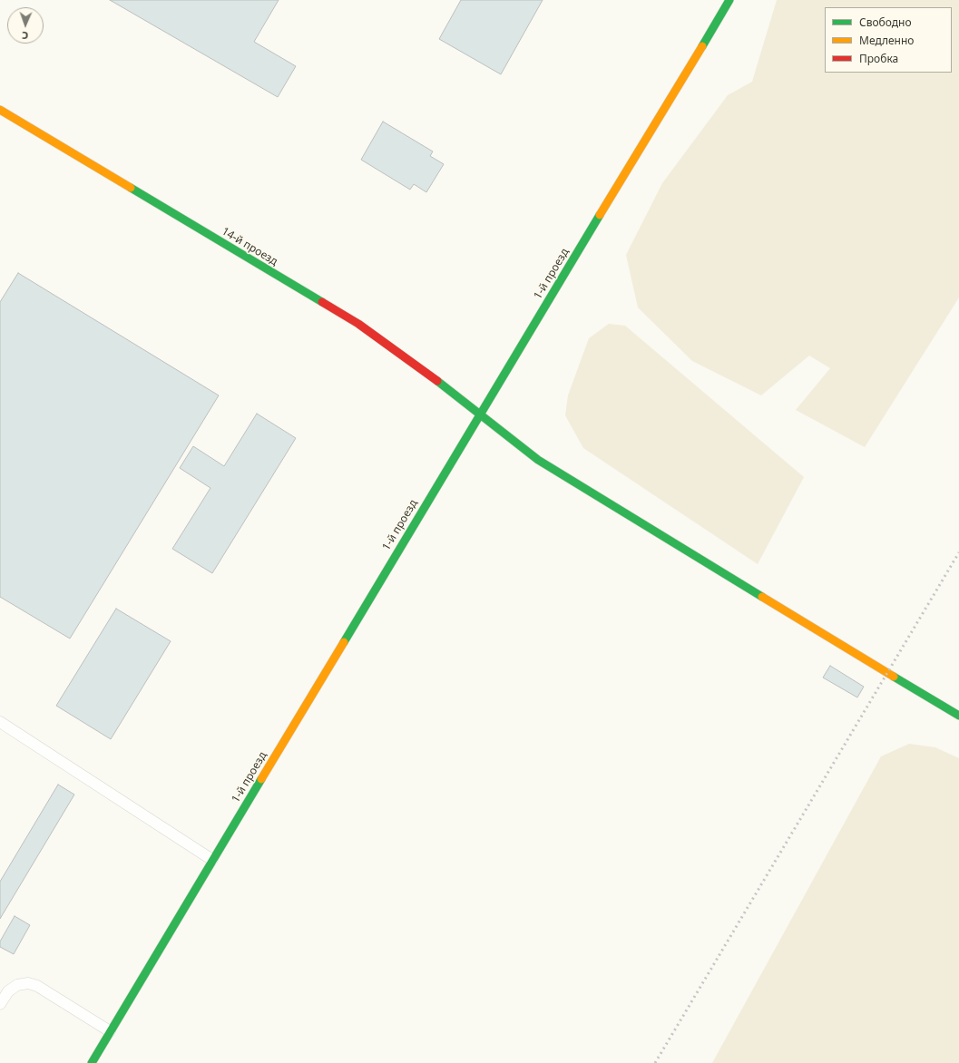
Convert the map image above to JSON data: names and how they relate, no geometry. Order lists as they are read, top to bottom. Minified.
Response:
{"streets":{"street":["14-й проезд","1-й проезд"]},"crossings":[["14-й проезд","1-й проезд"]],"legend":["Свободно","Медленно","Пробка"],"north":"bottom"}
